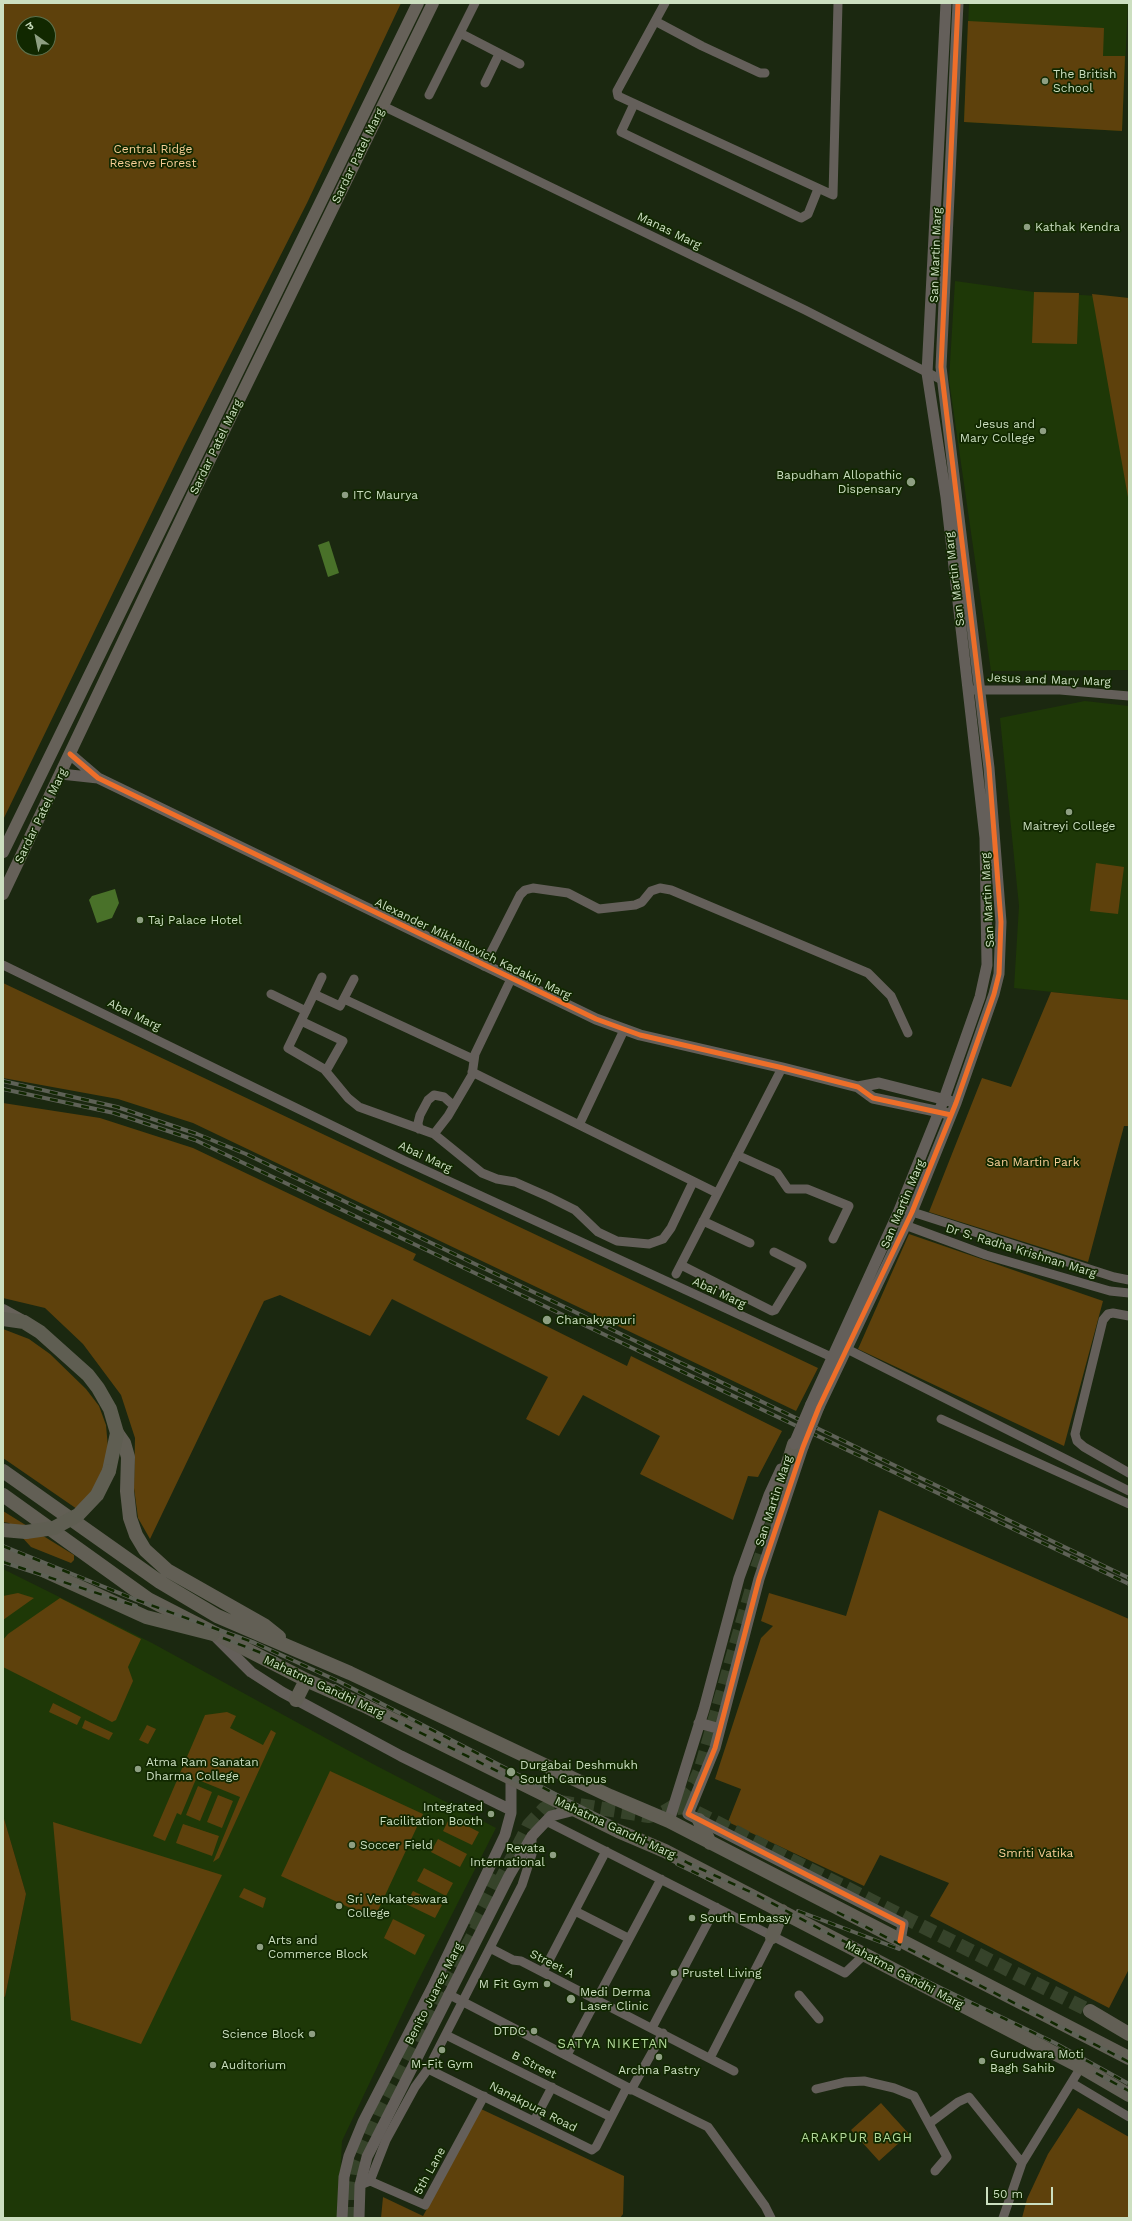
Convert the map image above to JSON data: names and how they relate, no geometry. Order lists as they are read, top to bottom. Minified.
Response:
{"streets":{"main road":["Sardar Patel Marg","Mahatma Gandhi Marg"],"street":["Manas Marg","San Martin Marg","Jesus and Mary Marg","Alexander Mikhailovich Kadakin Marg","Abai Marg","Dr S. Radha Krishnan Marg","Street A","Benito Juarez Marg","B Street","Nanakpura Road","5th Lane"]},"crossings":[["Sardar Patel Marg","Manas Marg"],["Manas Marg","San Martin Marg"],["San Martin Marg","Jesus and Mary Marg"],["San Martin Marg","Abai Marg"],["San Martin Marg","Dr S. Radha Krishnan Marg"],["San Martin Marg","Mahatma Gandhi Marg"],["Mahatma Gandhi Marg","Benito Juarez Marg"],["Benito Juarez Marg","5th Lane"],["B Street","Nanakpura Road"],["Nanakpura Road","5th Lane"]],"districts":["SATYA NIKETAN","ARAKPUR BAGH"],"parks":["Central Ridge Reserve Forest","San Martin Park","Smriti Vatika"],"places":["The British School","Kathak Kendra","Jesus and Mary College","Bapudham Allopathic Dispensary","ITC Maurya","Maitreyi College","Taj Palace Hotel","Chanakyapuri","Atma Ram Sanatan Dharma College","Durgabai Deshmukh South Campus","Integrated Facilitation Booth","Soccer Field","Revata International","Sri Venkateswara College","South Embassy","Arts and Commerce Block","Prustel Living","M Fit Gym","Medi Derma Laser Clinic","DTDC","Science Block","M-Fit Gym","Archna Pastry","Gurudwara Moti Bagh Sahib","Auditorium"],"scale_bar":"50 m","north":"top left"}
